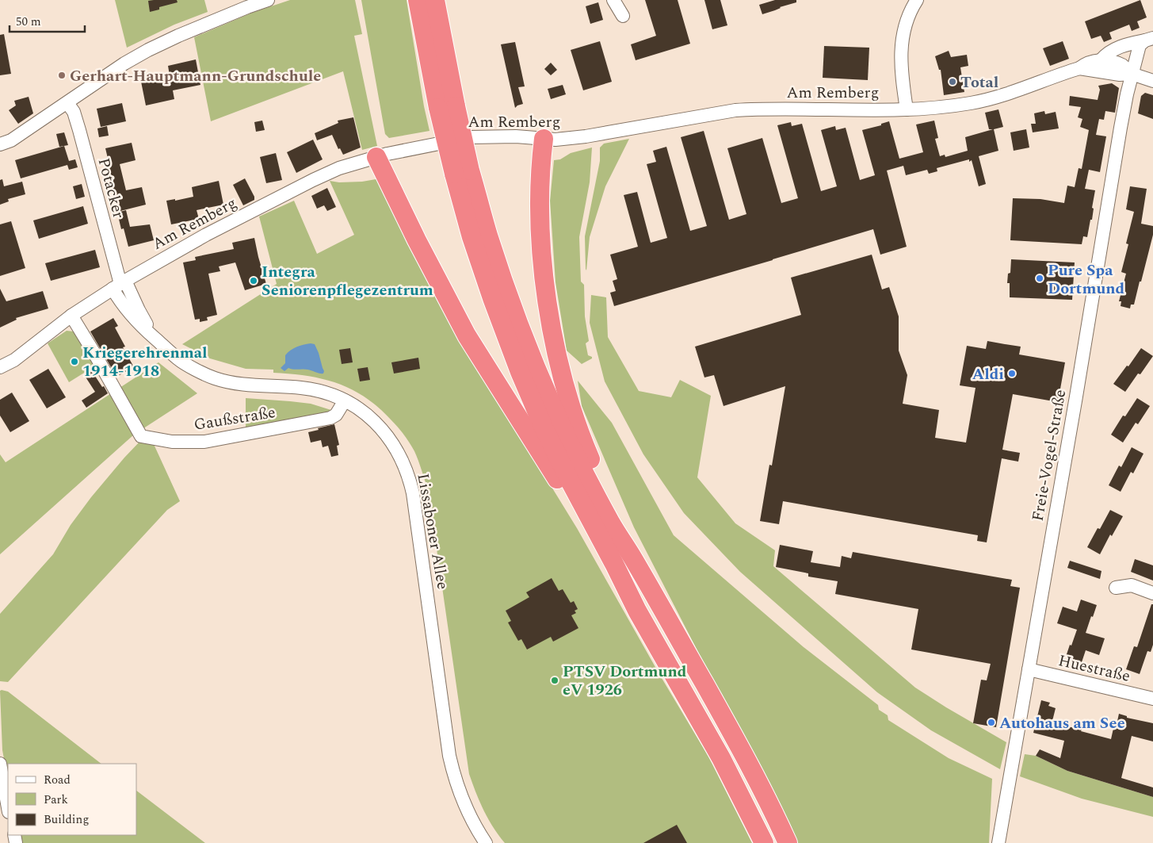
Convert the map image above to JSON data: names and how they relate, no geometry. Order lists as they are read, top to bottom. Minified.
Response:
{"streets":{"street":["Am Remberg","Potacker","Gaußstraße","Freie-Vogel-Straße","Lissaboner Allee","Huestraße"]},"crossings":[["Am Remberg","Potacker"],["Am Remberg","Gaußstraße"],["Am Remberg","Freie-Vogel-Straße"],["Am Remberg","Lissaboner Allee"],["Potacker","Lissaboner Allee"],["Gaußstraße","Lissaboner Allee"],["Freie-Vogel-Straße","Huestraße"]],"places":["Gerhart-Hauptmann-Grundschule","Total","Pure Spa Dortmund","Integra Seniorenpflegezentrum","Kriegerehrenmal 1914-1918","Aldi","PTSV Dortmund eV 1926","Autohaus am See"],"legend":["Road","Park","Building"],"scale_bar":"50 m"}
